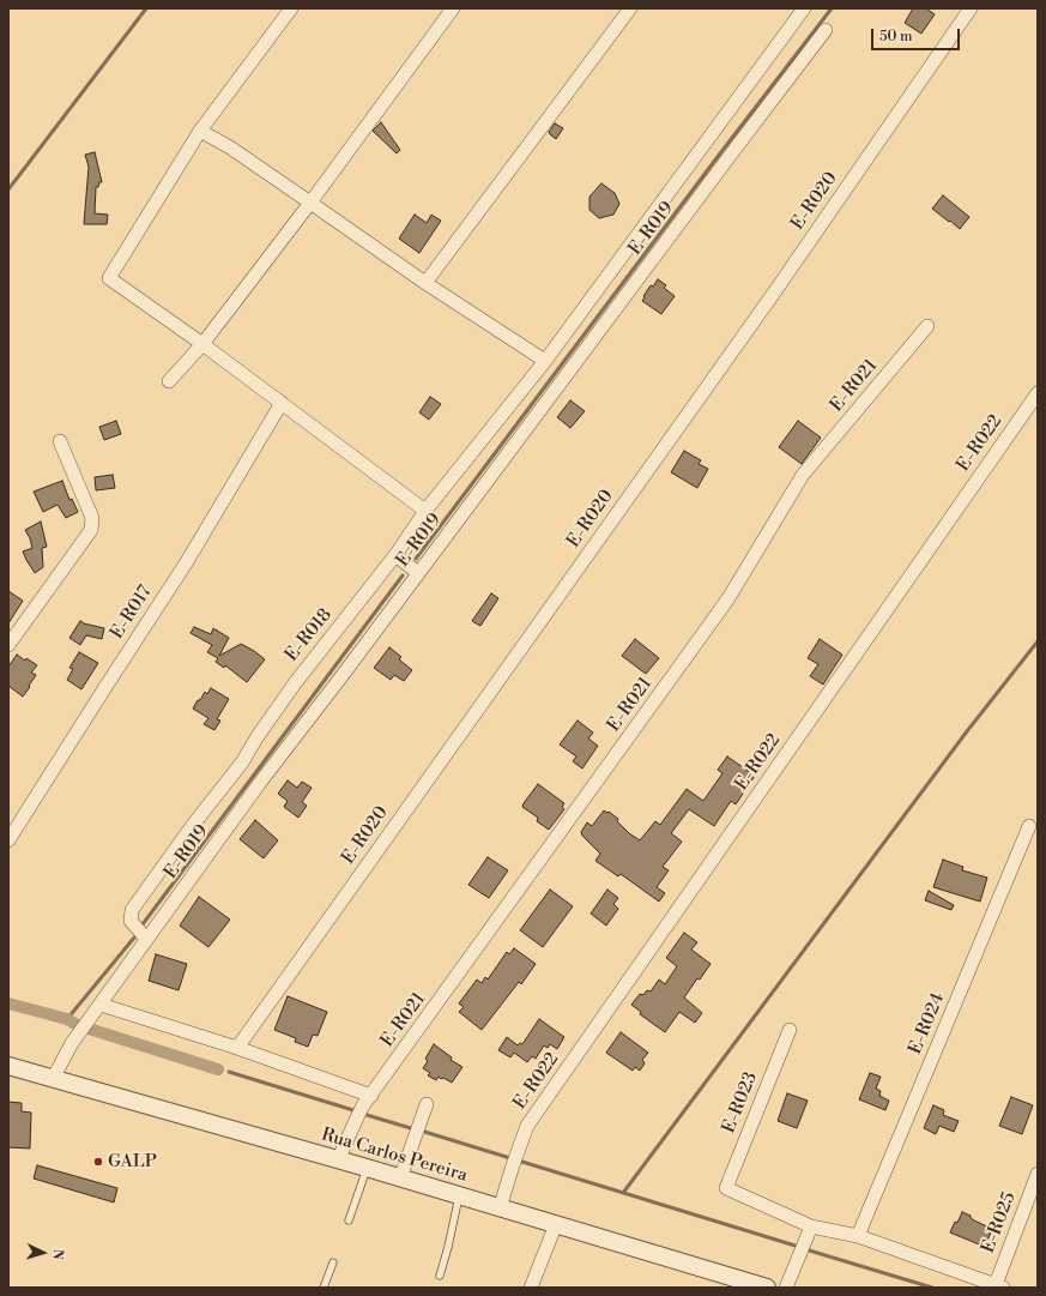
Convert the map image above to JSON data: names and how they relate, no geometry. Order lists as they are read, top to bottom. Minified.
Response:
{"streets":{"street":["E-R020","E-R019","E-R021","E-R022","E-R017","E-R018","E-R024","E-R023","Rua Carlos Pereira","E-R025"]},"crossings":[["E-R019","E-R018"],["E-R019","Rua Carlos Pereira"],["E-R021","Rua Carlos Pereira"],["E-R022","Rua Carlos Pereira"]],"places":["GALP"],"scale_bar":"50 m","north":"right"}
